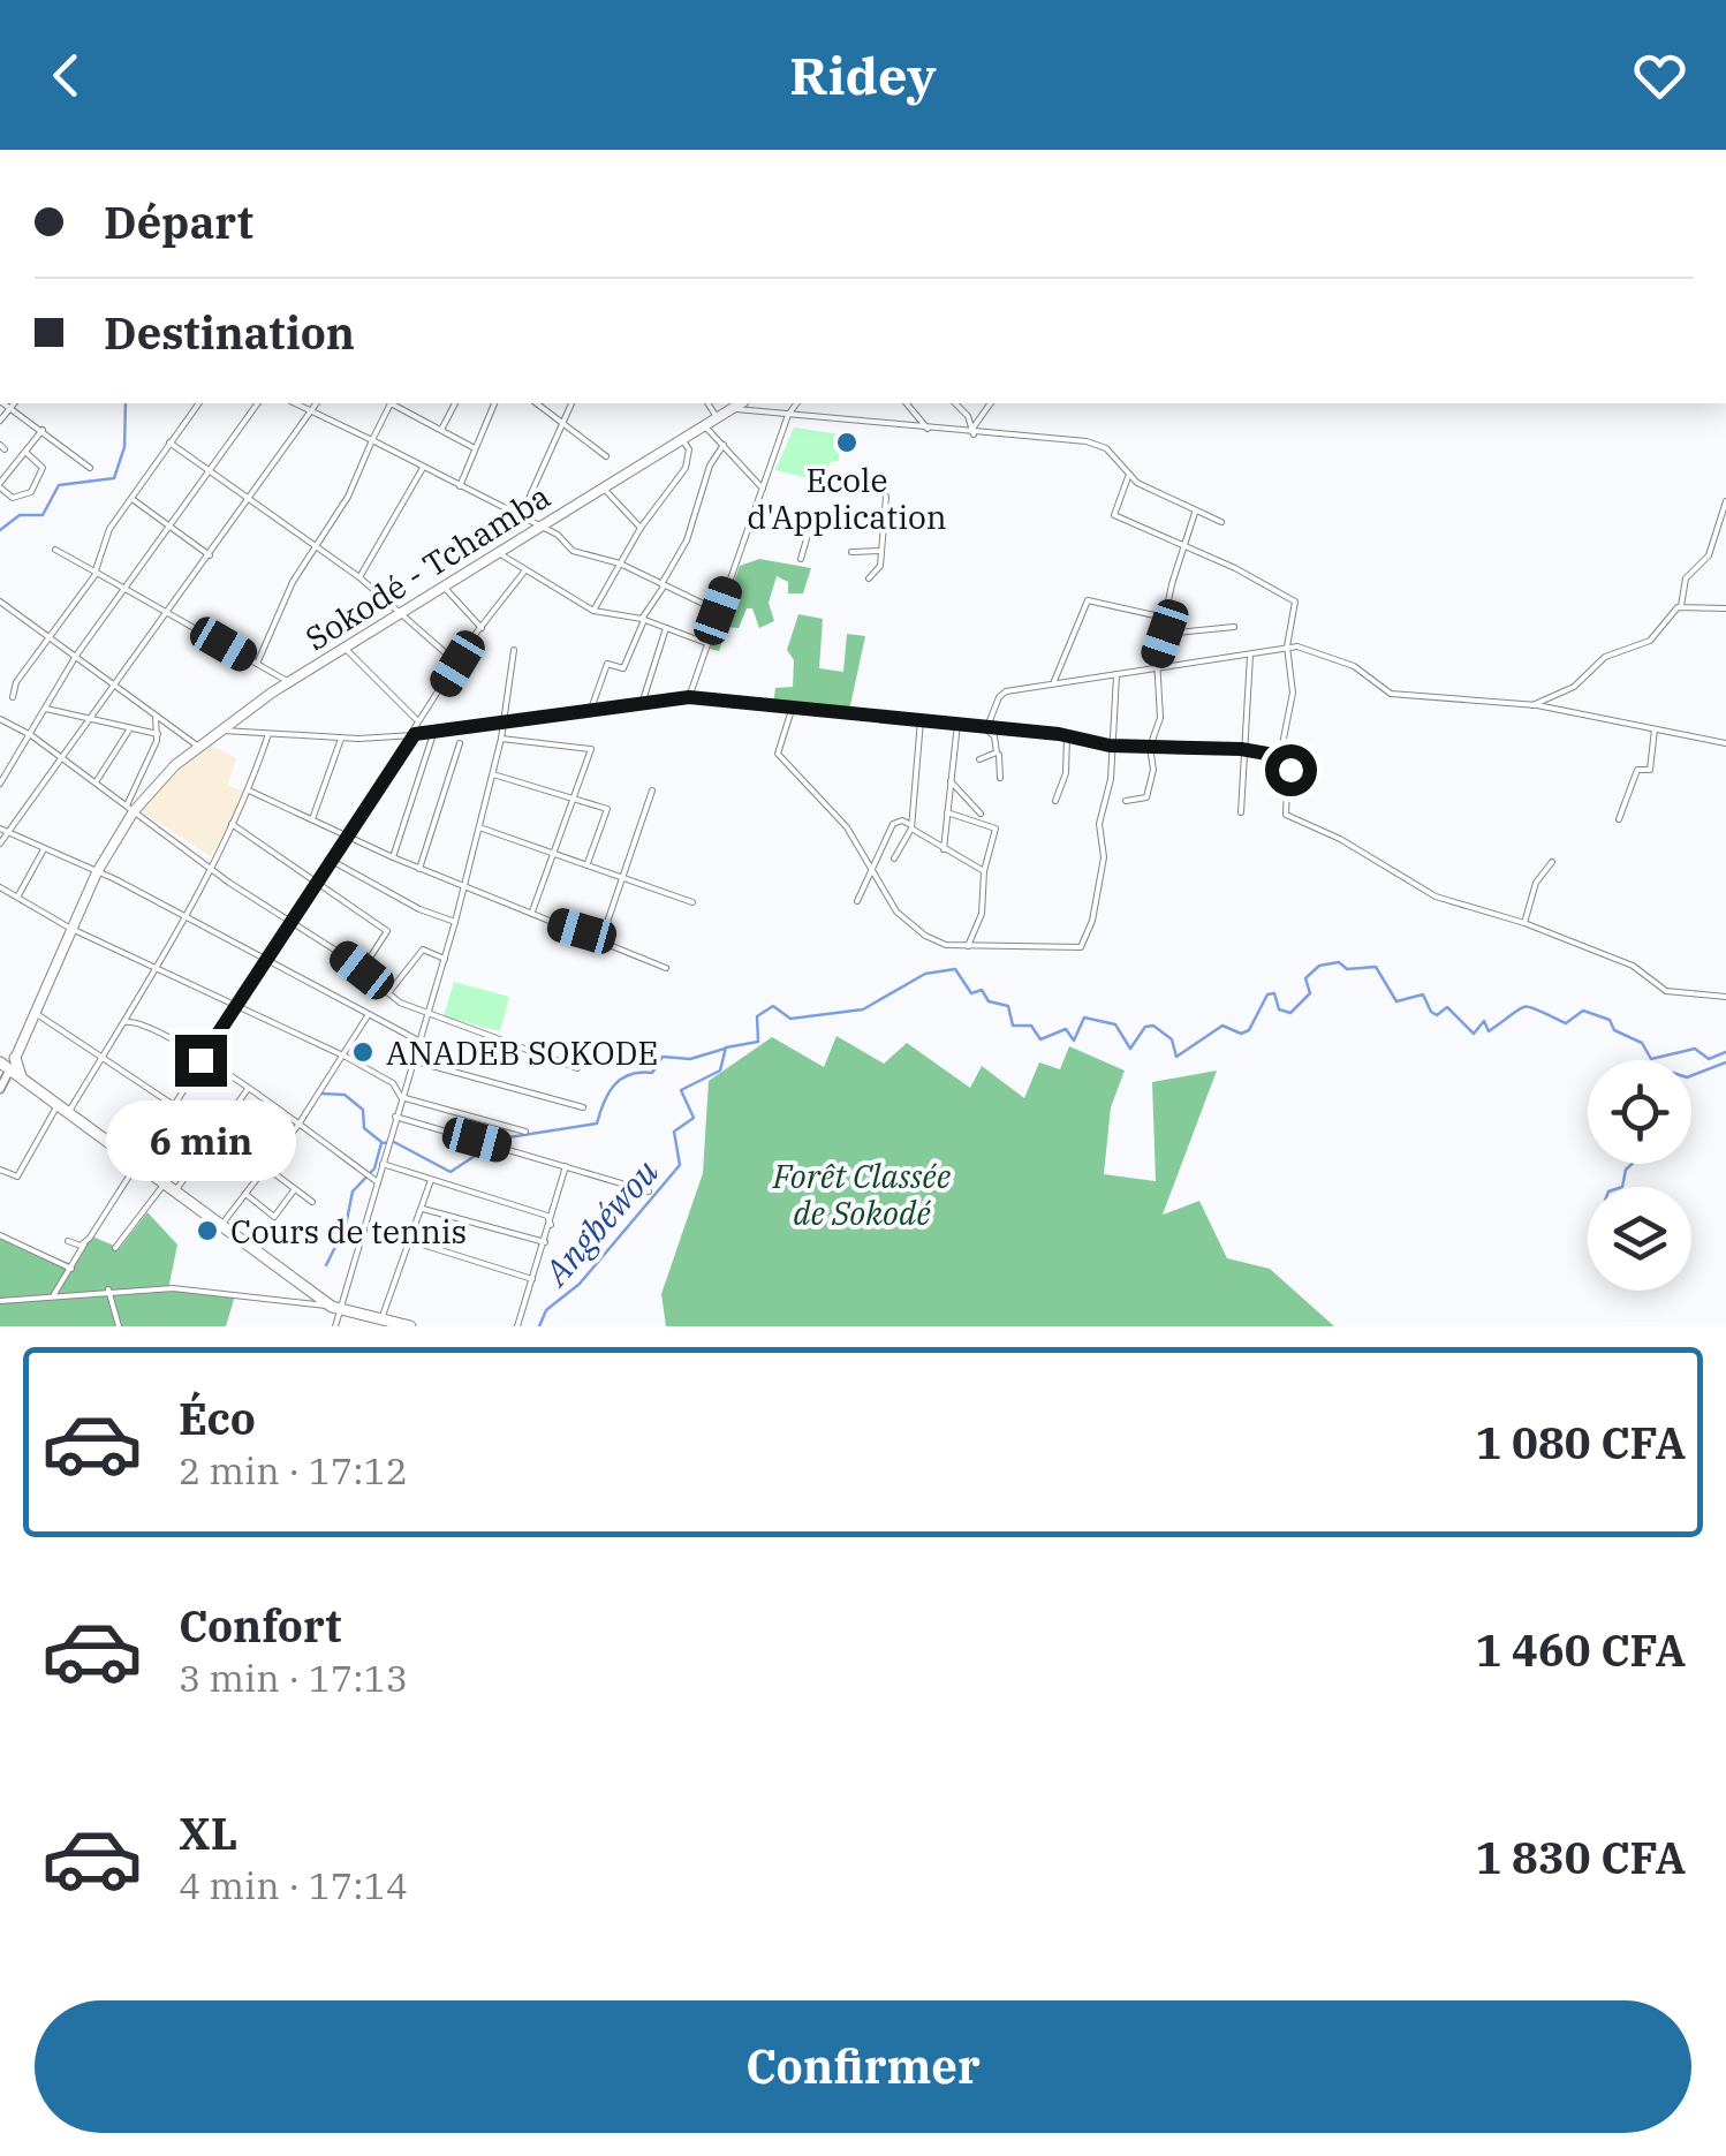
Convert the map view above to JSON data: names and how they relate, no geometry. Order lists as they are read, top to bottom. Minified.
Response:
{"streets":{"main road":["Sokodé - Tchamba"]},"water":["Angbéwou"],"parks":["Forêt Classée de Sokodé"],"places":["Ecole d'Application","ANADEB SOKODE","Cours de tennis"],"page":{"header":"Ridey","banner":["Départ","Destination"],"bubble":"6 min","list":[{"name":"Éco","note":"2 min · 17:12","value":"1 080 CFA"},{"name":"Confort","note":"3 min · 17:13","value":"1 460 CFA"},{"name":"XL","note":"4 min · 17:14","value":"1 830 CFA"}],"buttons":"Confirmer"}}
